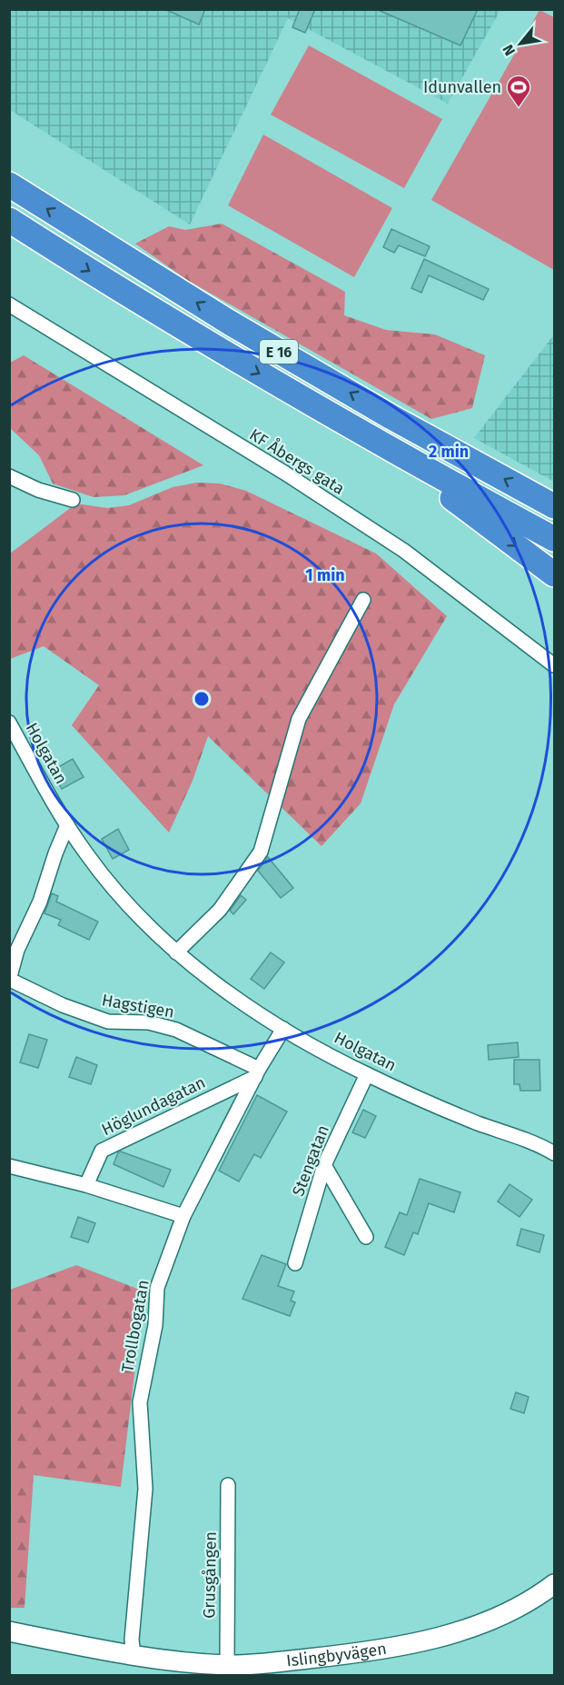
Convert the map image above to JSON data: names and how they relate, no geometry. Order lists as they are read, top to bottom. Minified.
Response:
{"streets":{"highway":["E 16"],"street":["KF Åbergs gata","Holgatan","Hagstigen","Höglundagatan","Stengatan","Trollbogatan","Grusgången","Islingbyvägen"]},"crossings":[["Holgatan","Hagstigen"],["Holgatan","Stengatan"],["Holgatan","Trollbogatan"],["Hagstigen","Höglundagatan"],["Hagstigen","Trollbogatan"],["Höglundagatan","Trollbogatan"],["Trollbogatan","Islingbyvägen"],["Grusgången","Islingbyvägen"]],"places":{"sports":["Idunvallen"]},"north":"bottom left","rings":["2 min","1 min"]}
